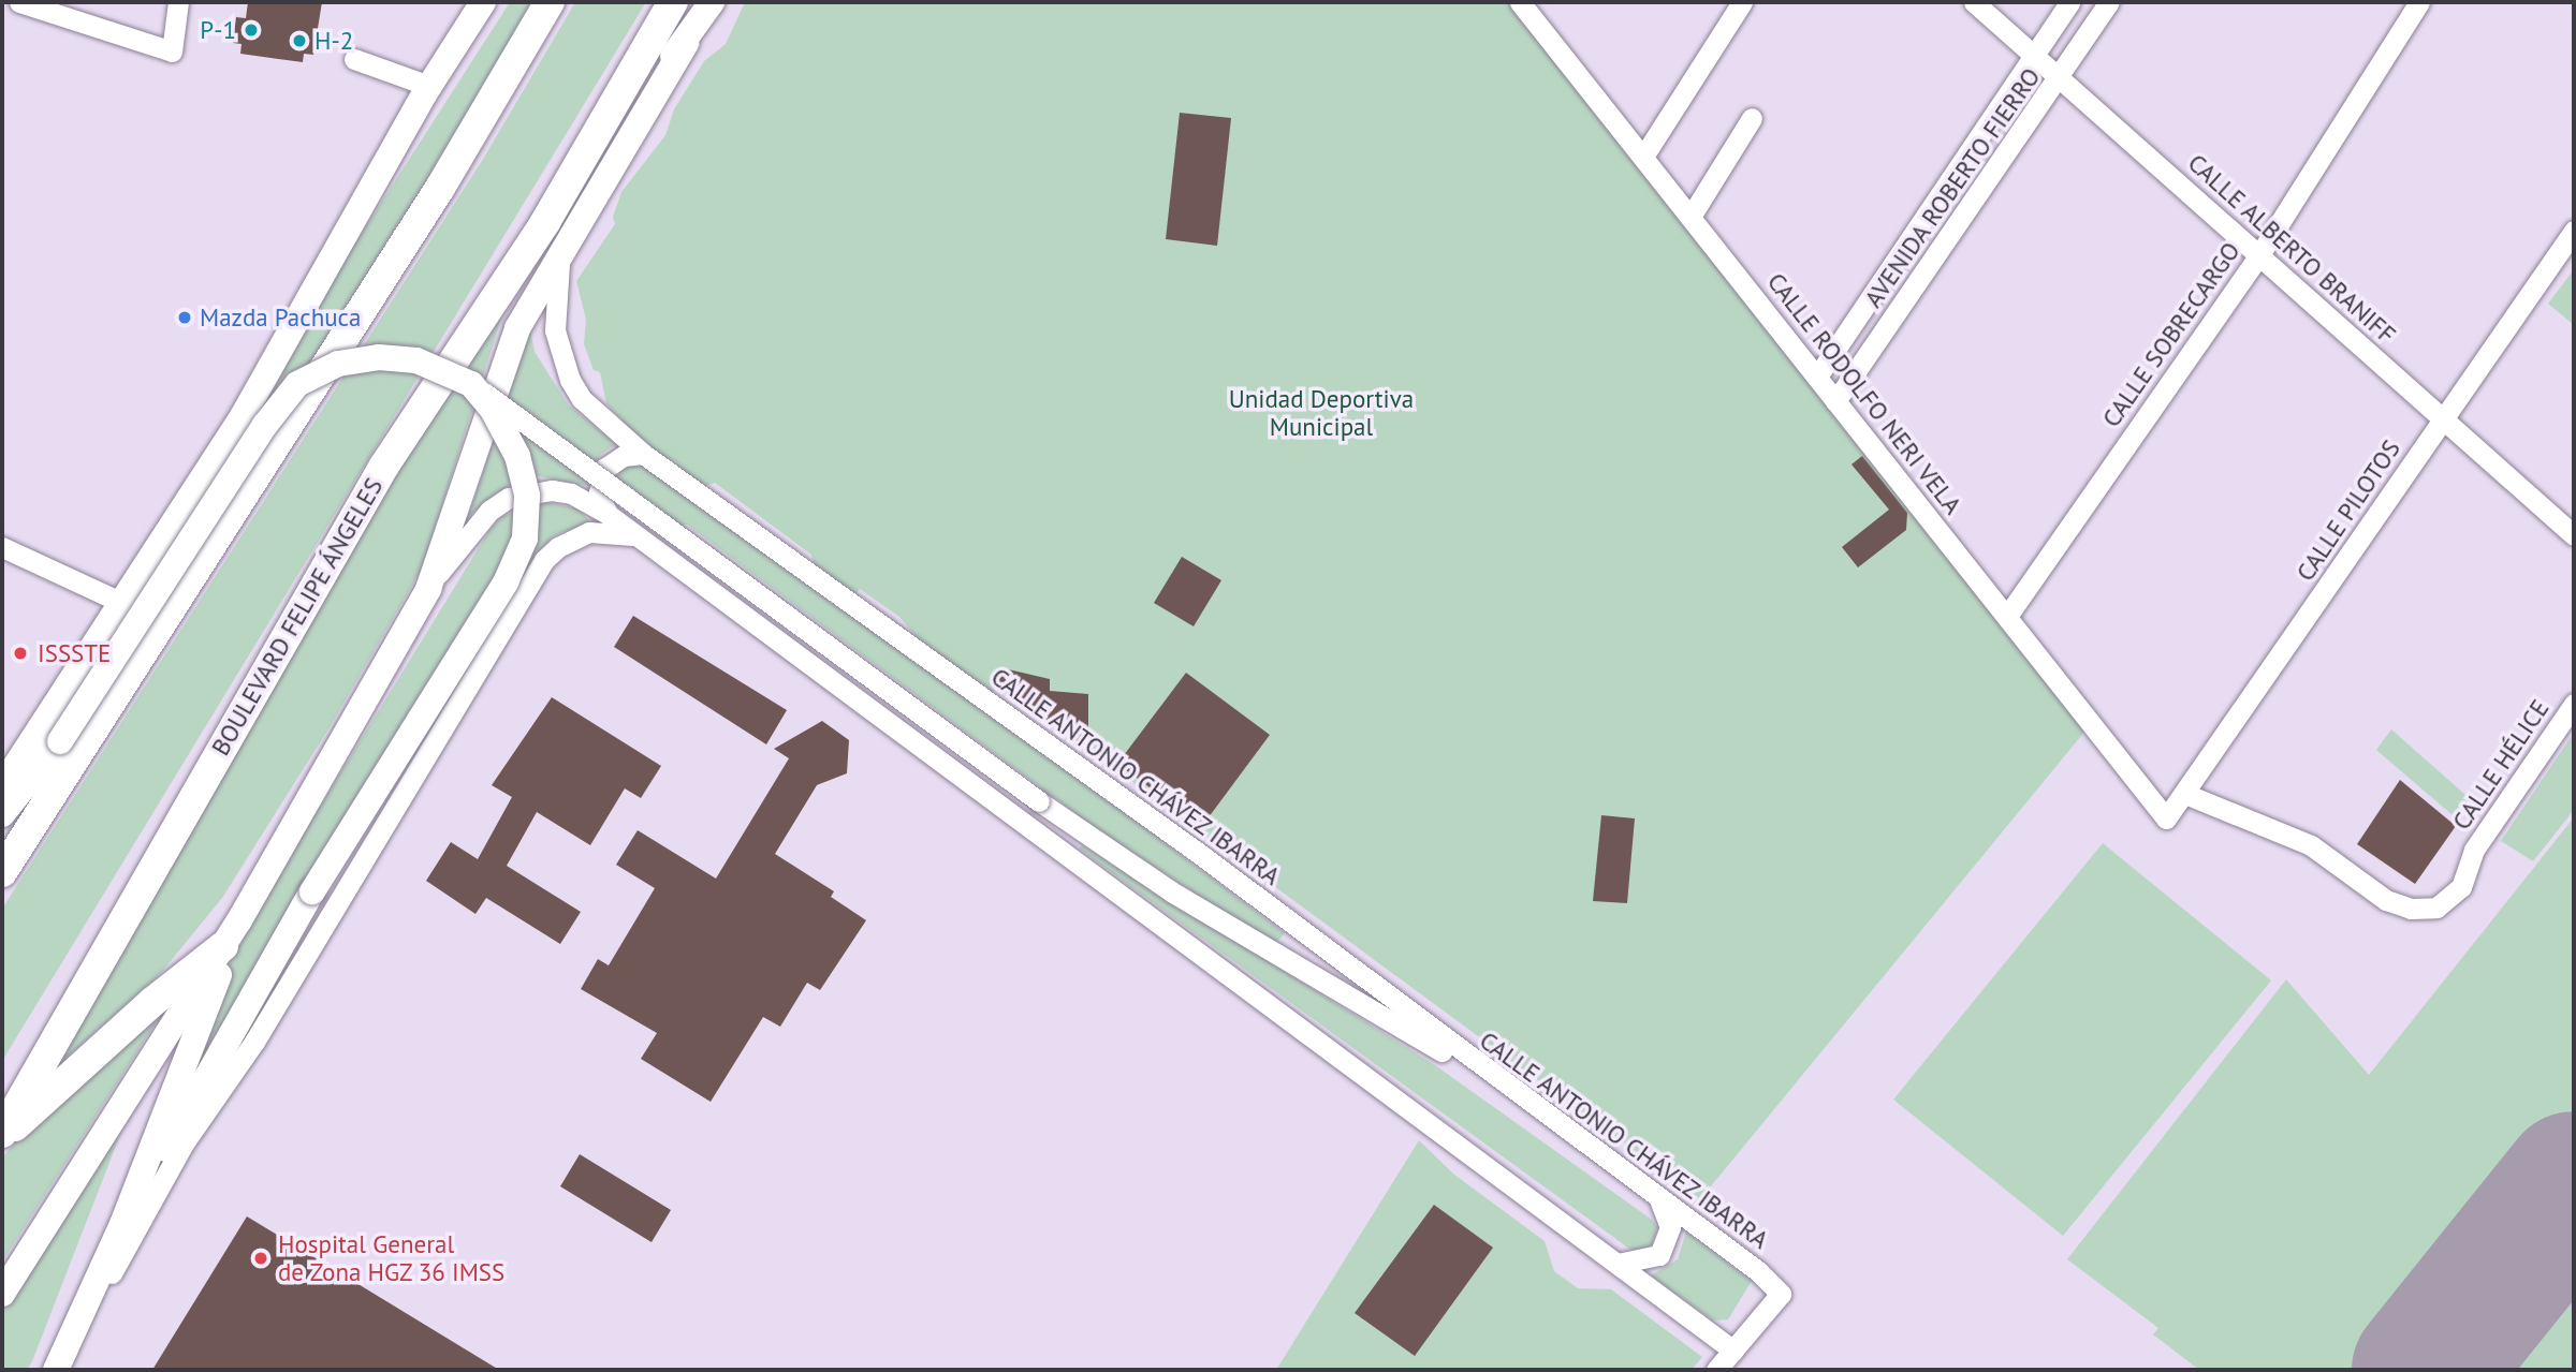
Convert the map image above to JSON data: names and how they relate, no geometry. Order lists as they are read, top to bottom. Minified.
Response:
{"streets":{"highway":["BOULEVARD FELIPE ÁNGELES"],"street":["AVENIDA ROBERTO FIERRO","CALLE ALBERTO BRANIFF","CALLE SOBRECARGO","CALLE RODOLFO NERI VELA","CALLE PILOTOS","CALLE HÉLICE","CALLE ANTONIO CHÁVEZ IBARRA"]},"crossings":[["AVENIDA ROBERTO FIERRO","CALLE ALBERTO BRANIFF"],["AVENIDA ROBERTO FIERRO","CALLE RODOLFO NERI VELA"],["CALLE ALBERTO BRANIFF","CALLE SOBRECARGO"],["CALLE ALBERTO BRANIFF","CALLE PILOTOS"],["CALLE SOBRECARGO","CALLE RODOLFO NERI VELA"],["CALLE RODOLFO NERI VELA","CALLE PILOTOS"],["CALLE PILOTOS","CALLE HÉLICE"]],"parks":["Unidad Deportiva Municipal"],"places":["P-1","H-2","Mazda Pachuca","ISSSTE","Hospital General de Zona HGZ 36 IMSS"]}
